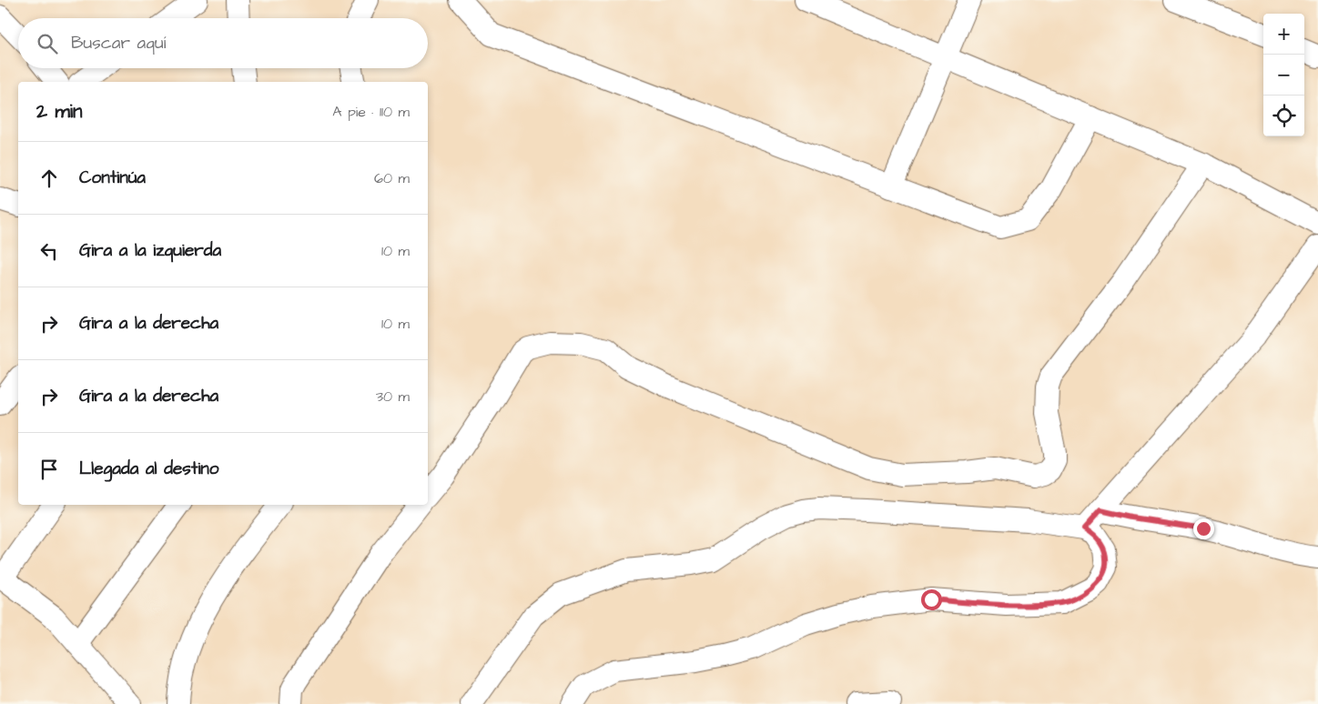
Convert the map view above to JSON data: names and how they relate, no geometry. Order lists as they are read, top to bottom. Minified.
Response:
{"page":{"map_buttons":["+","−"],"search":"Buscar aquí","heading":["2 min","A pie · 110 m"],"list":[["Continúa","60 m"],["Gira a la izquierda","10 m"],["Gira a la derecha","10 m"],["Gira a la derecha","30 m"],"Llegada al destino"]}}
